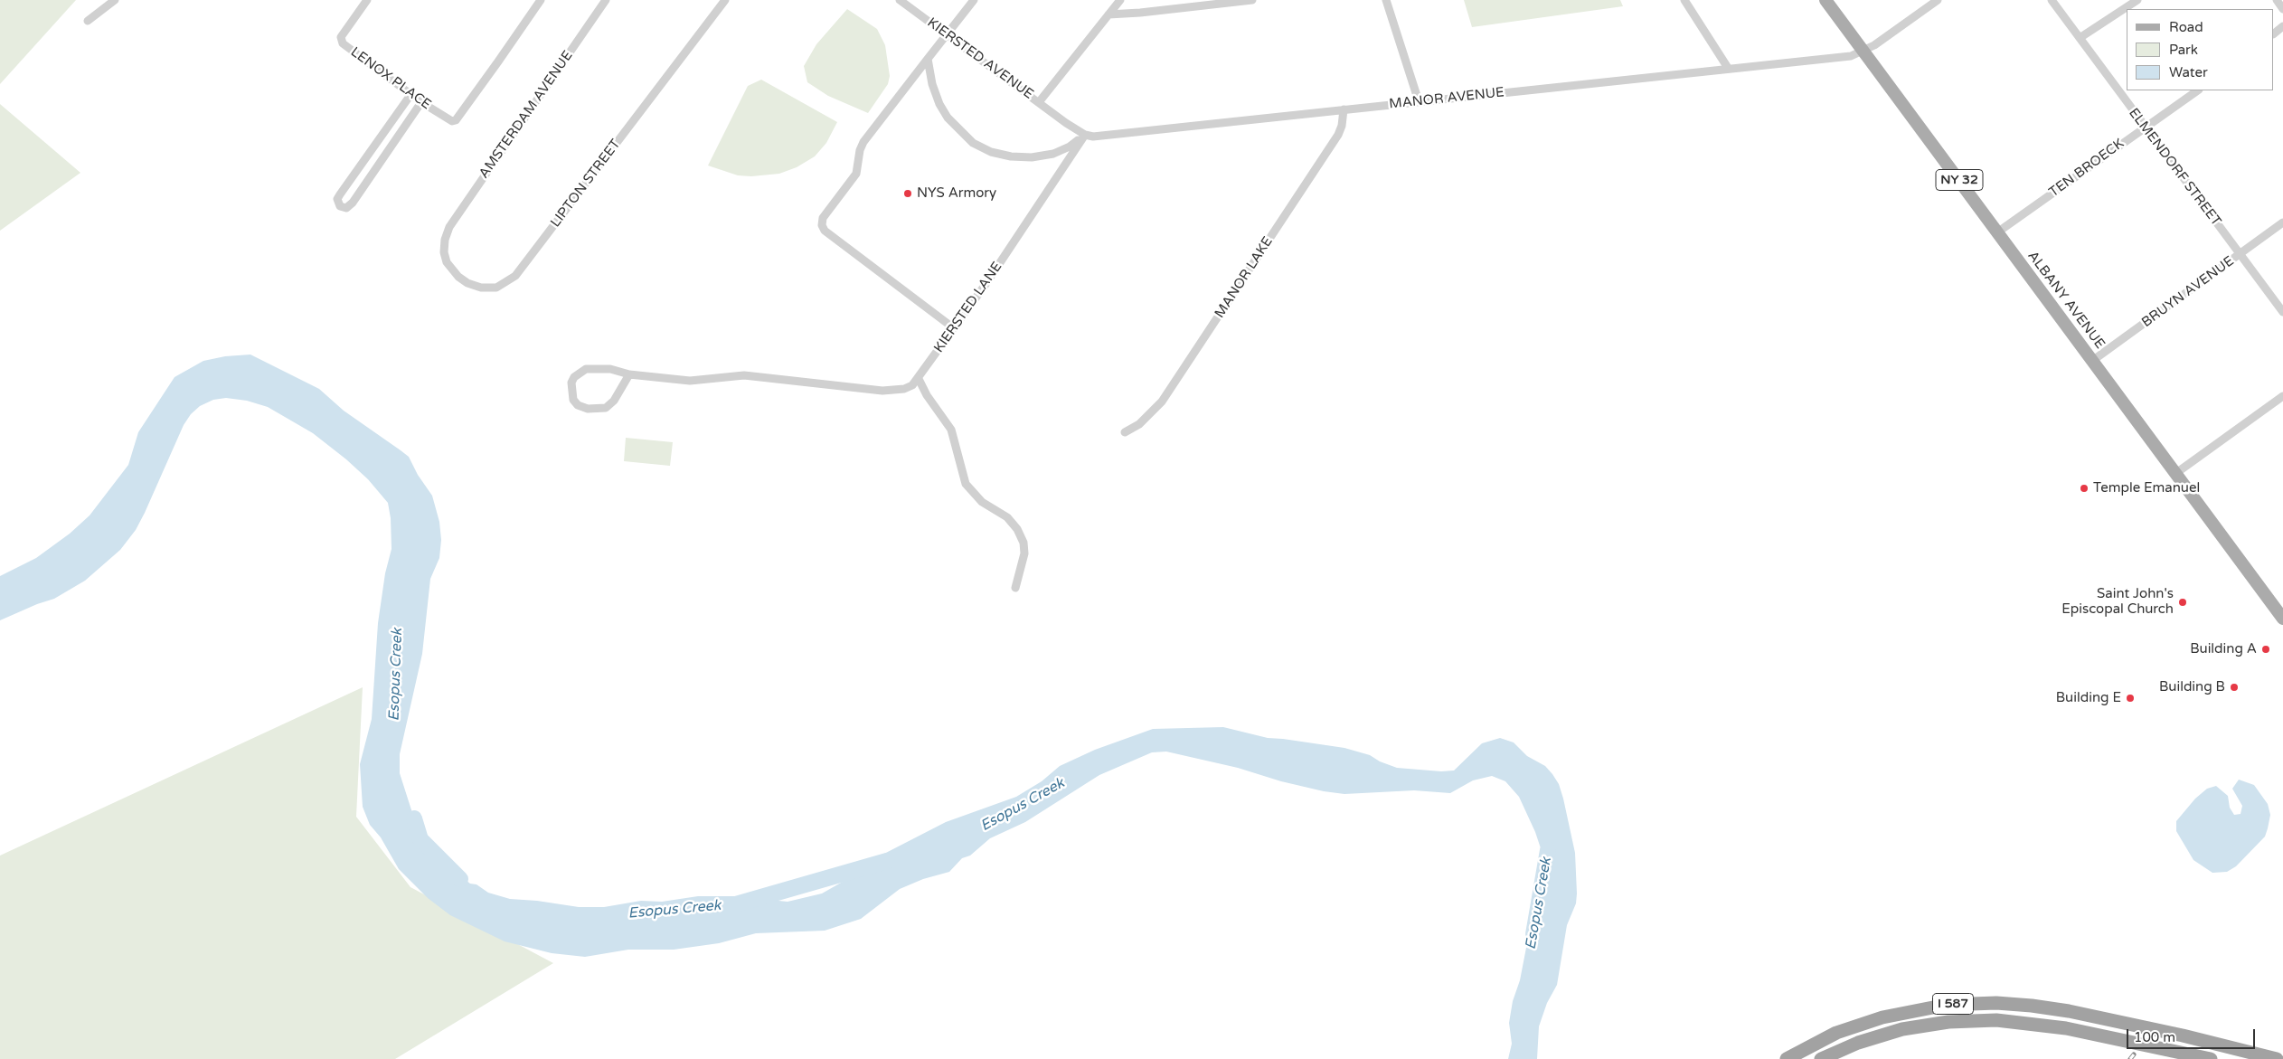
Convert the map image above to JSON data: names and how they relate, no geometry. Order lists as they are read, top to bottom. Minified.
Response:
{"streets":{"highway":["I 587"],"main road":["NY 32","ALBANY AVENUE"],"street":["KIERSTED AVENUE","LENOX PLACE","MANOR AVENUE","AMSTERDAM AVENUE","ELMENDORF STREET","TEN BROECK","LIPTON STREET","MANOR LAKE","BRUYN AVENUE","KIERSTED LANE"]},"crossings":[["MANOR AVENUE","MANOR LAKE"],["MANOR AVENUE","ALBANY AVENUE"],["MANOR AVENUE","KIERSTED LANE"],["AMSTERDAM AVENUE","LIPTON STREET"],["ELMENDORF STREET","TEN BROECK"],["ELMENDORF STREET","BRUYN AVENUE"],["TEN BROECK","ALBANY AVENUE"],["BRUYN AVENUE","ALBANY AVENUE"]],"water":["Esopus Creek"],"places":["NYS Armory","Temple Emanuel","Saint John's Episcopal Church","Building A","Building B","Building E"],"legend":["Road","Park","Water"],"scale_bar":"100 m"}
